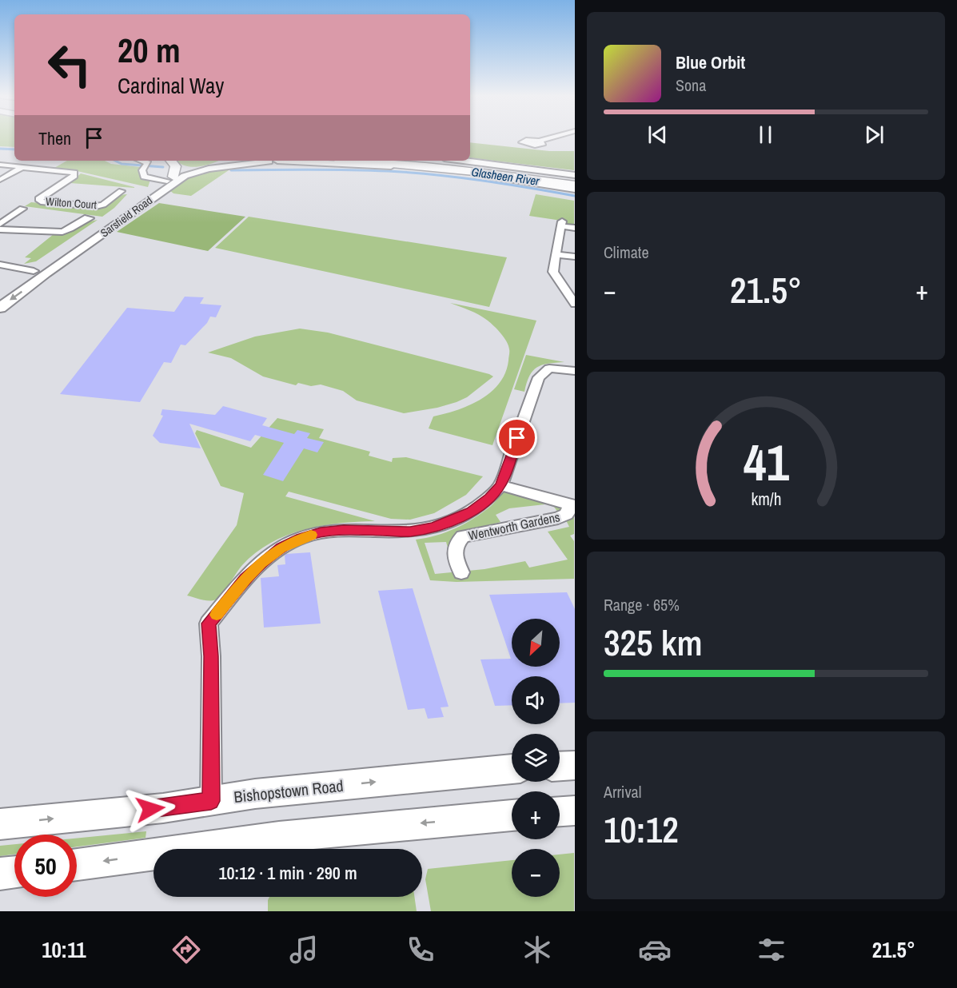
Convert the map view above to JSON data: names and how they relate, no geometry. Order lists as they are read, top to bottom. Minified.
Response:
{"streets":{"main road":["Sarsfield Road","Bishopstown Road"],"street":["Wilton Court","Wentworth Gardens"]},"water":["Glasheen River"],"north":"bottom left","page":{"turn":["20 m","Cardinal Way"],"song":["Blue Orbit","Sona"],"then":"Then","tile":["Climate",["Range · 65%","325 km"],["Arrival","10:12"]],"heat":["−","21.5°","+"],"map_buttons":["+","−"],"limit":"50","trip":"10:12 · 1 min · 290 m","tabs":["10:11","21.5°"],"gauge":["41","km/h"]}}
